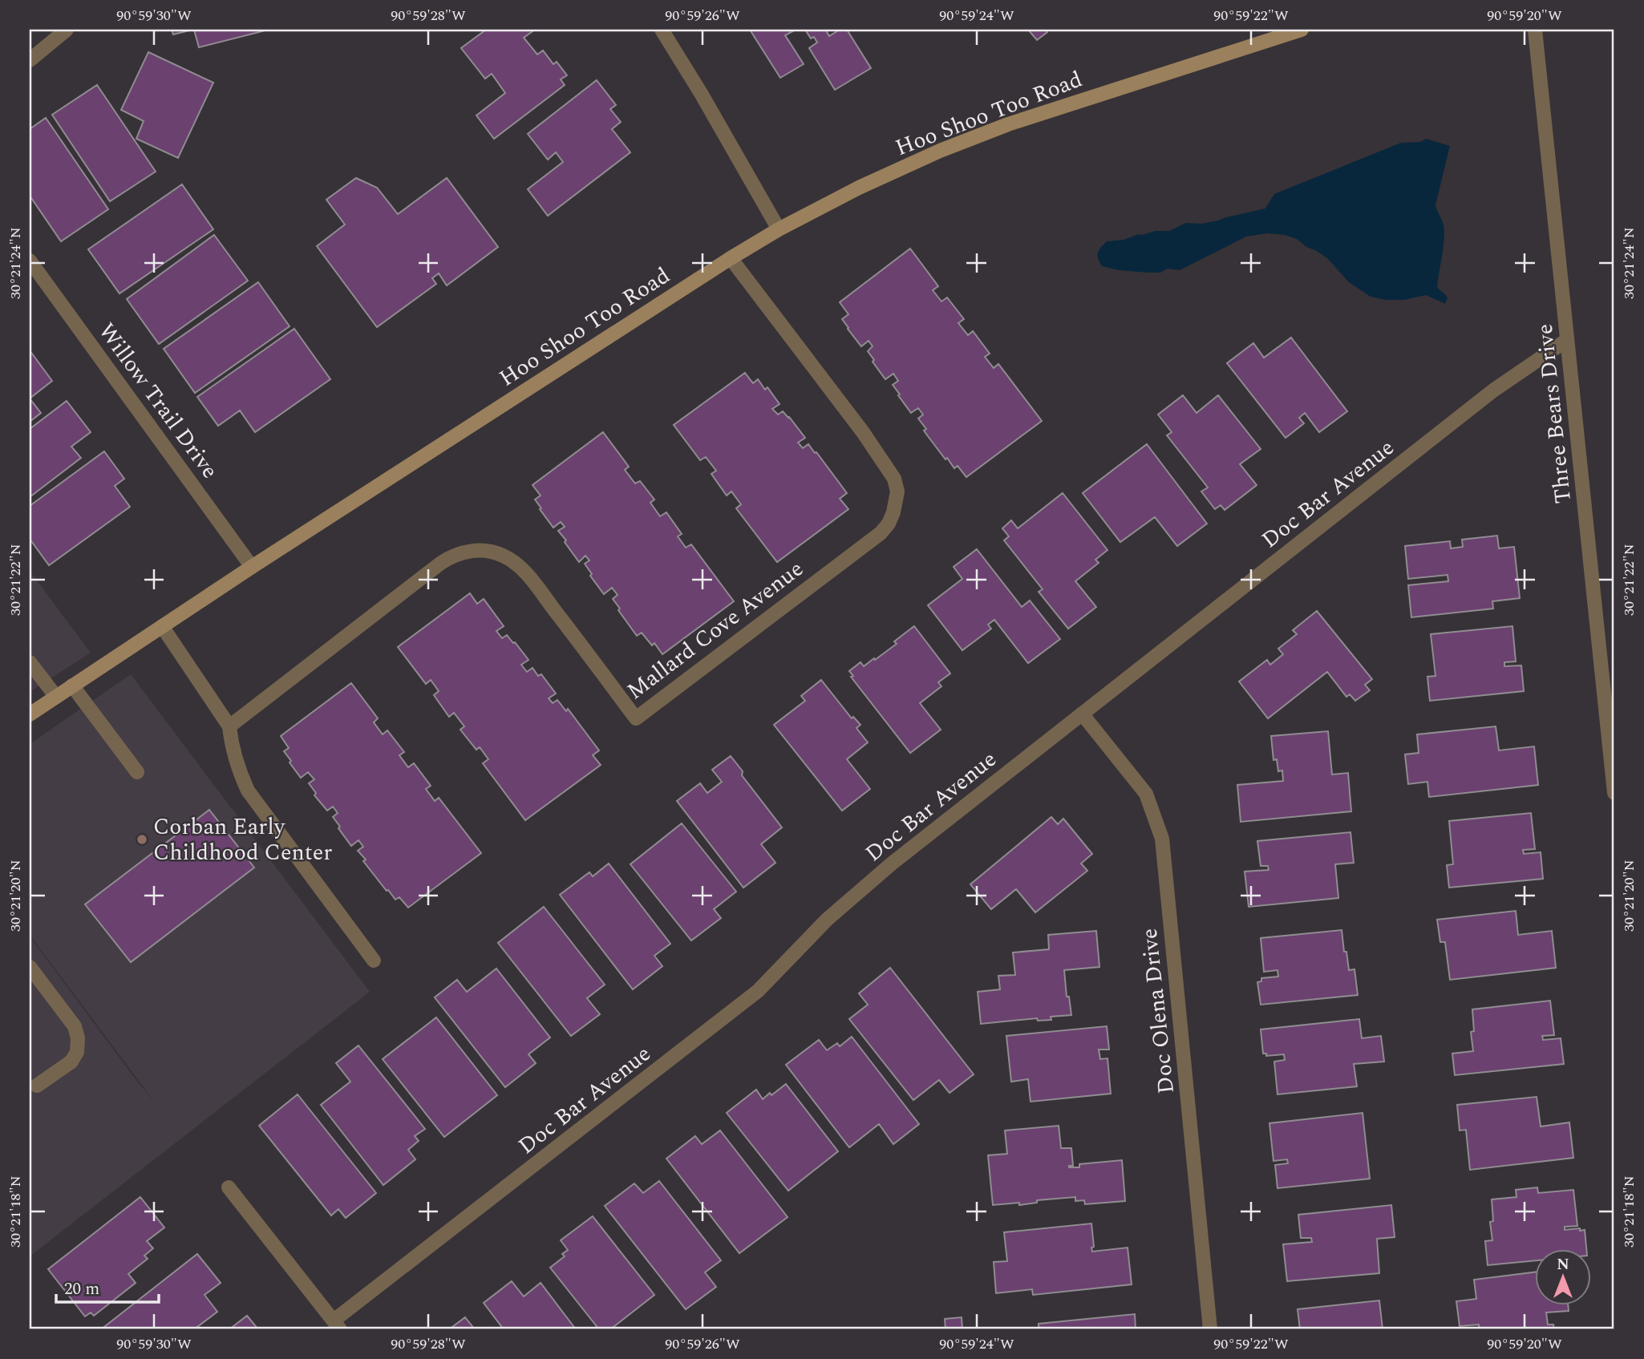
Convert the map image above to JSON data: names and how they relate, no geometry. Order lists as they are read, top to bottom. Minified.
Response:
{"streets":{"street":["Hoo Shoo Too Road","Willow Trail Drive","Three Bears Drive","Doc Bar Avenue","Mallard Cove Avenue","Doc Olena Drive"]},"crossings":[["Hoo Shoo Too Road","Willow Trail Drive"],["Hoo Shoo Too Road","Mallard Cove Avenue"],["Three Bears Drive","Doc Bar Avenue"],["Doc Bar Avenue","Doc Olena Drive"]],"places":["Corban Early Childhood Center"],"scale_bar":"20 m","north":"top","coordinates":["90°59'30\"W","90°59'28\"W","90°59'26\"W","90°59'24\"W","90°59'22\"W","90°59'20\"W","30°21'24\"N","30°21'22\"N","30°21'20\"N","30°21'18\"N"]}
